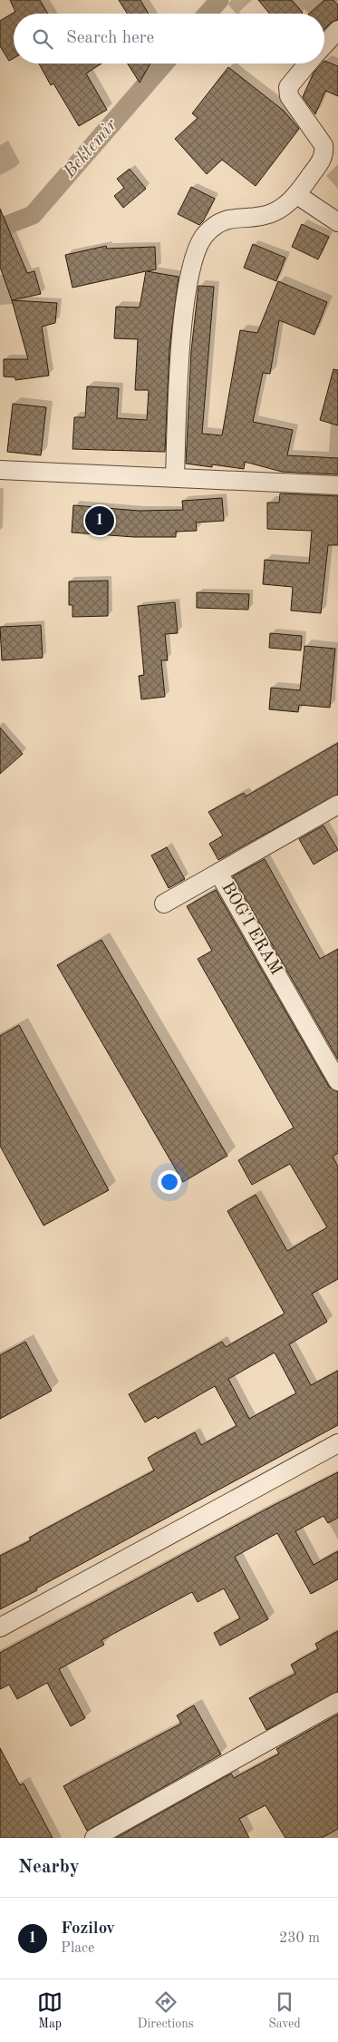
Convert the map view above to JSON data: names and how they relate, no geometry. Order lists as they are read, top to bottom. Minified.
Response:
{"streets":{"street":["BOG'I ERAM"]},"water":["Bektemir"],"page":{"search":"Search here","pins":"1","heading":"Nearby","list":[{"mark":"1","name":"Fozilov","note":"Place","value":"230 m"}],"nav":["Map","Directions","Saved"]}}
